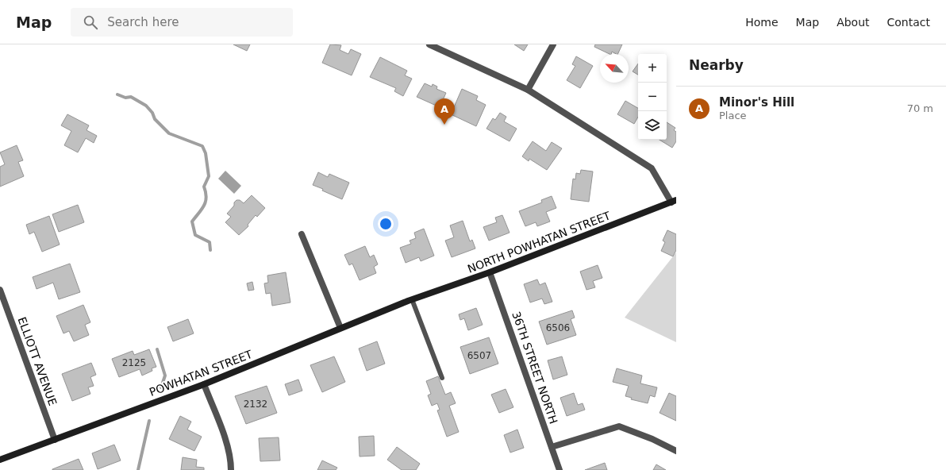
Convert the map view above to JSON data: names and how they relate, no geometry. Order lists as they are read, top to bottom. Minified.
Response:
{"streets":{"street":["NORTH POWHATAN STREET","ELLIOTT AVENUE","36TH STREET NORTH","POWHATAN STREET"]},"crossings":[["NORTH POWHATAN STREET","36TH STREET NORTH"],["NORTH POWHATAN STREET","POWHATAN STREET"],["ELLIOTT AVENUE","POWHATAN STREET"]],"house_numbers":["6506","6507","2125","2132"],"north":"top left","page":{"header":"Map","search":"Search here","nav":["Home","Map","About","Contact"],"heading":"Nearby","map_buttons":["+","−"],"list":[{"mark":"A","name":"Minor's Hill","note":"Place","value":"70 m"}],"pins":"A"}}
